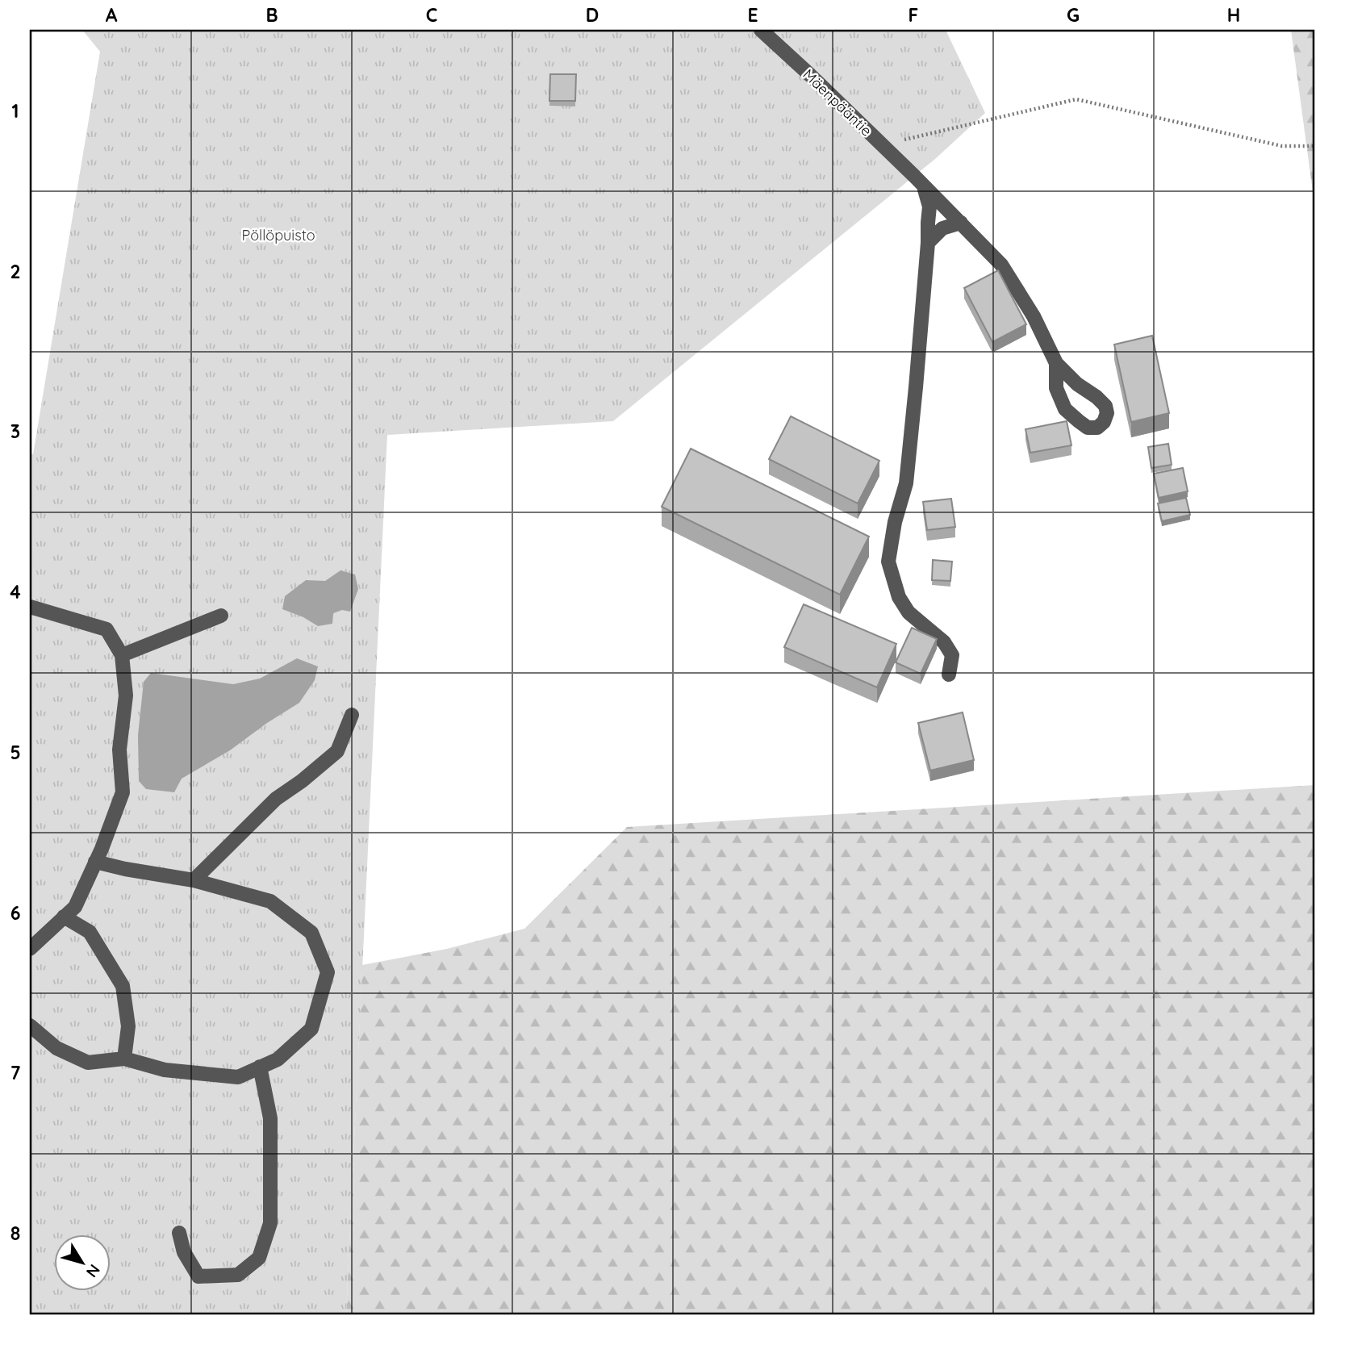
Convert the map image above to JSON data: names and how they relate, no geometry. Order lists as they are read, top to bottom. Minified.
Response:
{"streets":{"street":["Mäenpääntie"]},"parks":["Pöllöpuisto"],"north":"bottom right","grid":{"columns":["A","B","C","D","E","F","G","H"],"rows":["1","2","3","4","5","6","7","8"]}}
